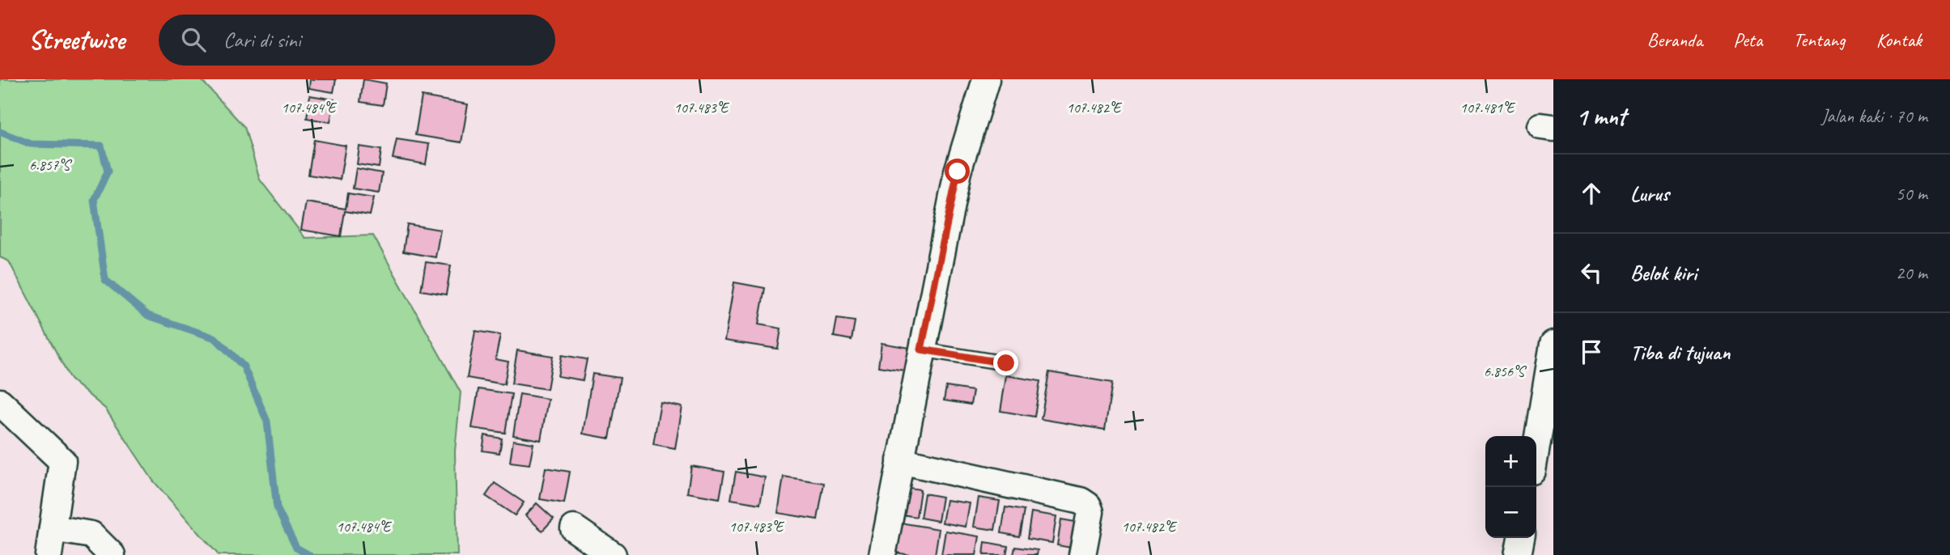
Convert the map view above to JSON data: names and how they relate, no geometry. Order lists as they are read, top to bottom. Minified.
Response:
{"page":{"header":"Streetwise","search":"Cari di sini","nav":["Beranda","Peta","Tentang","Kontak"],"heading":["1 mnt","Jalan kaki · 70 m"],"list":[["Lurus","50 m"],["Belok kiri","20 m"],"Tiba di tujuan"],"map_buttons":["+","−"]},"coordinates":["107.481°E","107.484°E","107.483°E","107.482°E","6.857°S","6.856°S"]}
